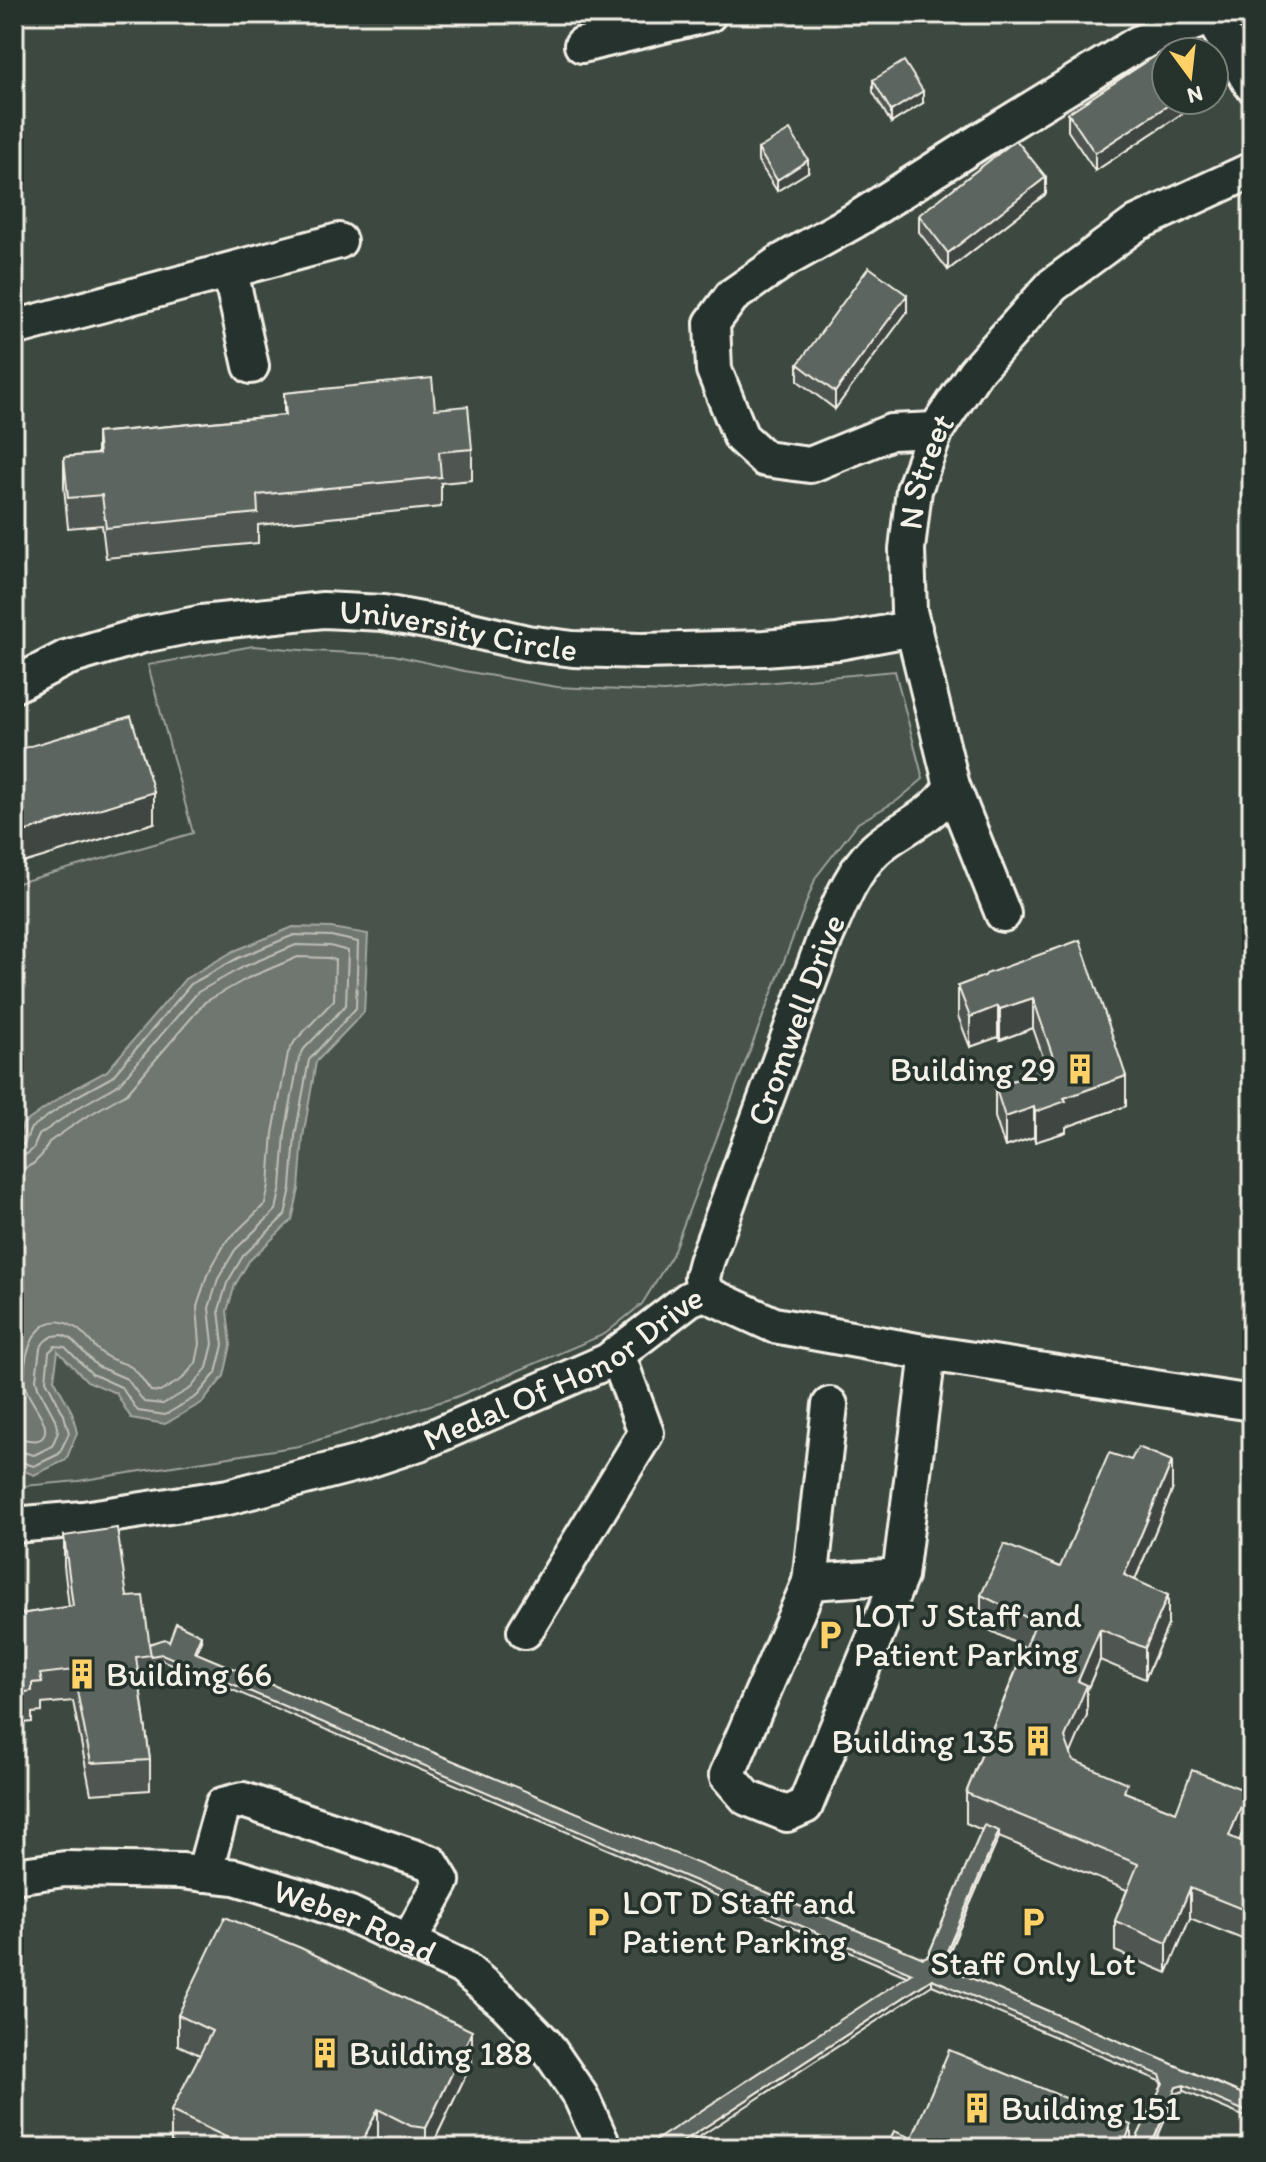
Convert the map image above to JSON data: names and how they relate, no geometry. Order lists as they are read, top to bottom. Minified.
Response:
{"streets":{"street":["N Street","University Circle","Cromwell Drive","Medal Of Honor Drive","Weber Road"]},"crossings":[["N Street","University Circle"],["N Street","Cromwell Drive"],["Cromwell Drive","Medal Of Honor Drive"]],"places":{"building":["Building 29","Building 66","Building 135","Building 188","Building 151"],"parking":["LOT J Staff and Patient Parking","LOT D Staff and Patient Parking","Staff Only Lot"]},"north":"bottom"}
